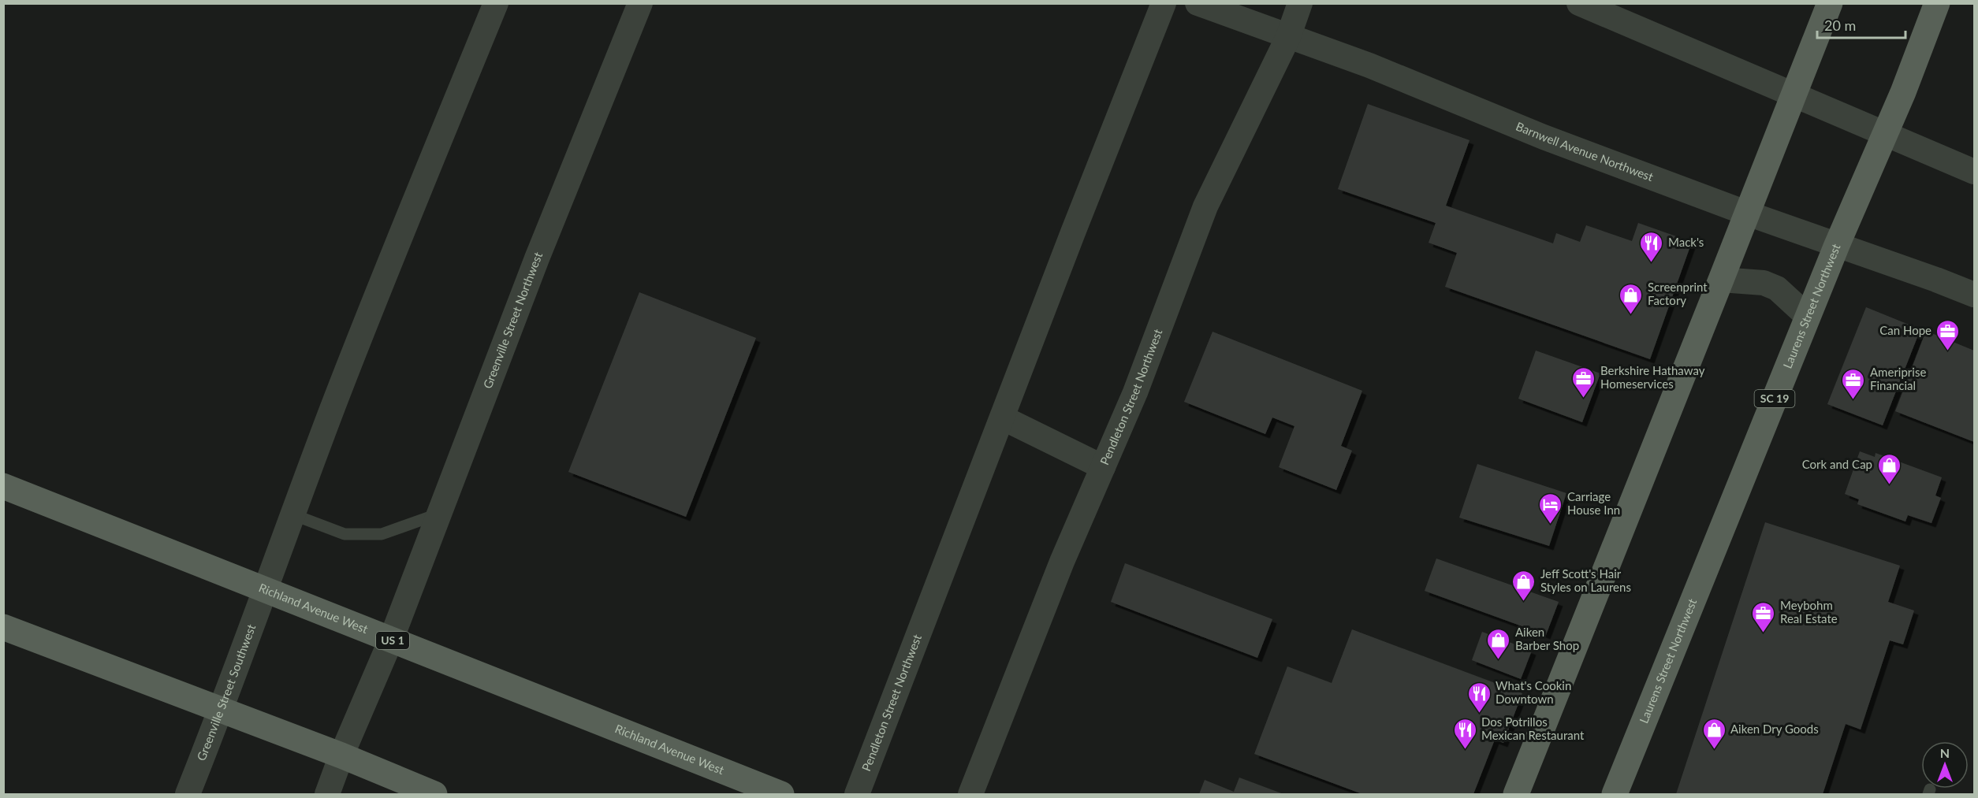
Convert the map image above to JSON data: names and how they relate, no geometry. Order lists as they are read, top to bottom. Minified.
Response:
{"streets":{"main road":["Laurens Street Northwest","SC 19","Richland Avenue West","US 1"],"street":["Barnwell Avenue Northwest","Greenville Street Northwest","Pendleton Street Northwest","Greenville Street Southwest"]},"crossings":[["Barnwell Avenue Northwest","Laurens Street Northwest"],["Barnwell Avenue Northwest","Pendleton Street Northwest"],["Greenville Street Northwest","Richland Avenue West"],["Richland Avenue West","Greenville Street Southwest"]],"places":{"restaurant":["Mack's","What's Cookin Downtown","Dos Potrillos Mexican Restaurant"],"shop":["Screenprint Factory","Cork and Cap","Jeff Scott's Hair Styles on Laurens","Aiken Barber Shop","Aiken Dry Goods"],"office":["Can Hope","Berkshire Hathaway Homeservices","Ameriprise Financial","Meybohm Real Estate"],"hotel":["Carriage House Inn"]},"scale_bar":"20 m","north":"top"}
